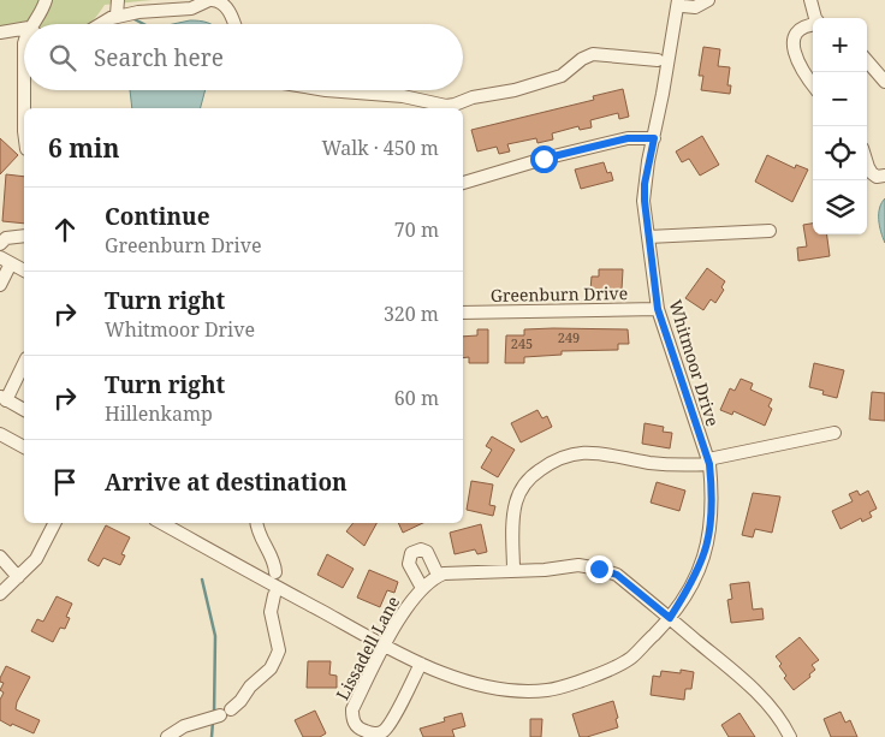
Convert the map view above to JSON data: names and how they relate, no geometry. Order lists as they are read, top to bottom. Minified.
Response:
{"streets":{"street":["Greenburn Drive","Whitmoor Drive","Lissadell Lane"]},"crossings":[["Greenburn Drive","Whitmoor Drive"],["Whitmoor Drive","Lissadell Lane"]],"house_numbers":["249","245"],"page":{"map_buttons":["+","−"],"search":"Search here","heading":["6 min","Walk · 450 m"],"list":[["Continue","Greenburn Drive","70 m"],["Turn right","Whitmoor Drive","320 m"],["Turn right","Hillenkamp","60 m"],"Arrive at destination"]}}
